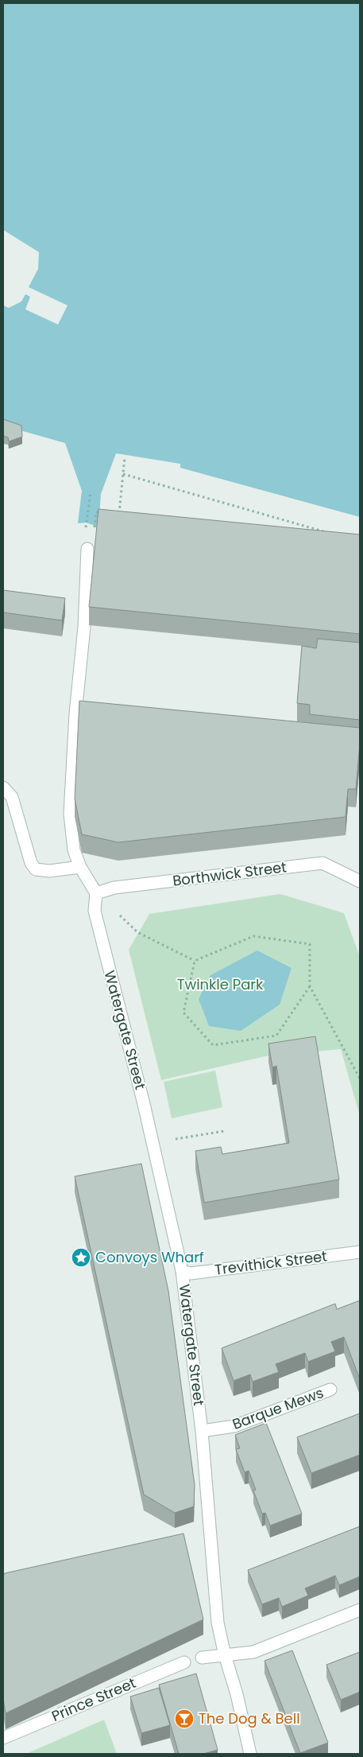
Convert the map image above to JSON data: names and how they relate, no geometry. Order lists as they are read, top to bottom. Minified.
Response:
{"streets":{"street":["Borthwick Street","Watergate Street","Trevithick Street","Barque Mews","Prince Street"]},"crossings":[["Borthwick Street","Watergate Street"],["Watergate Street","Trevithick Street"],["Watergate Street","Barque Mews"]],"parks":["Twinkle Park"],"places":{"place":["Convoys Wharf"],"bar":["The Dog & Bell"]}}
